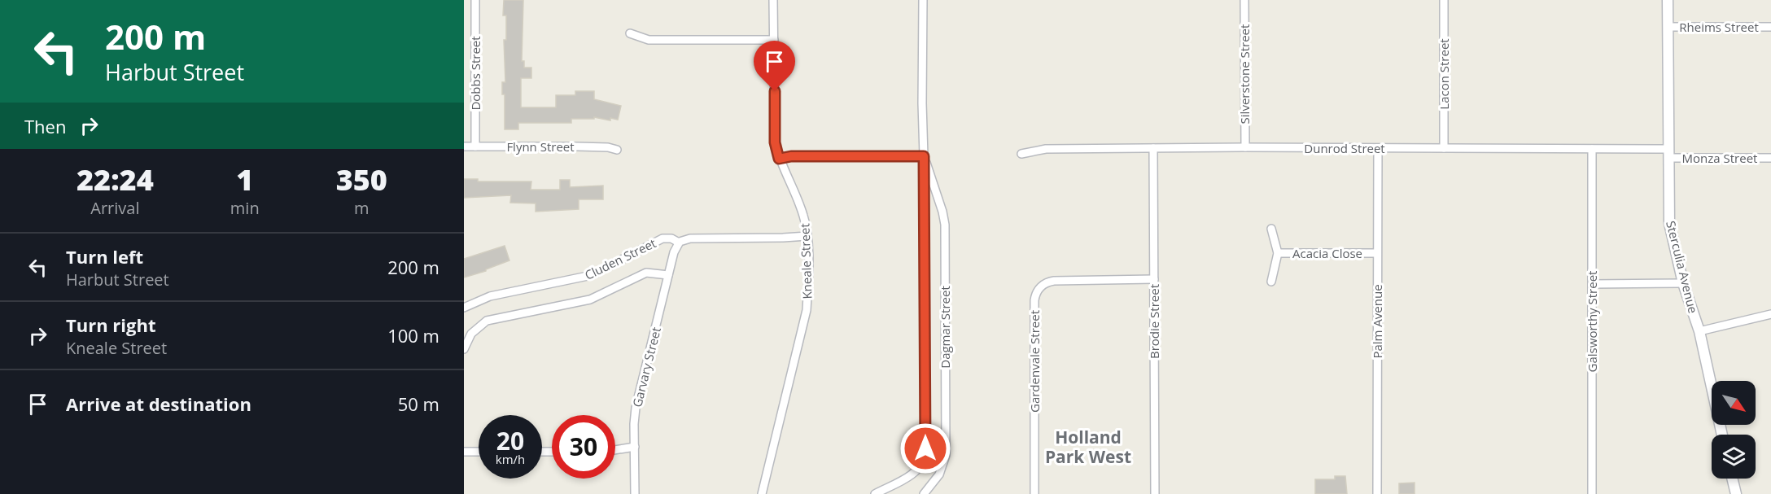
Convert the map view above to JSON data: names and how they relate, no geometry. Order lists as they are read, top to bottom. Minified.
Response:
{"streets":{"street":["Rheims Street","Dobbs Street","Silverstone Street","Lacon Street","Flynn Street","Dunrod Street","Monza Street","Acacia Close","Cluden Street","Kneale Street","Sterculia Avenue","Brodie Street","Palm Avenue","Galsworthy Street","Dagmar Street","Gardenvale Street","Garvary Street"]},"crossings":[["Rheims Street","Sterculia Avenue"],["Dobbs Street","Flynn Street"],["Silverstone Street","Dunrod Street"],["Lacon Street","Dunrod Street"],["Dunrod Street","Monza Street"],["Dunrod Street","Sterculia Avenue"],["Dunrod Street","Brodie Street"],["Dunrod Street","Palm Avenue"],["Dunrod Street","Galsworthy Street"],["Monza Street","Sterculia Avenue"],["Acacia Close","Palm Avenue"],["Cluden Street","Kneale Street"],["Cluden Street","Garvary Street"],["Brodie Street","Gardenvale Street"]],"districts":["Holland Park West"],"north":"bottom right","page":{"turn":["200 m","Harbut Street"],"then":"Then","eta":["22:24","Arrival","1","min","350","m"],"list":[{"name":"Turn left","note":"Harbut Street","value":"200 m"},{"name":"Turn right","note":"Kneale Street","value":"100 m"},{"name":"Arrive at destination","value":"50 m"}],"speed":"20 km/h","limit":"30"}}
